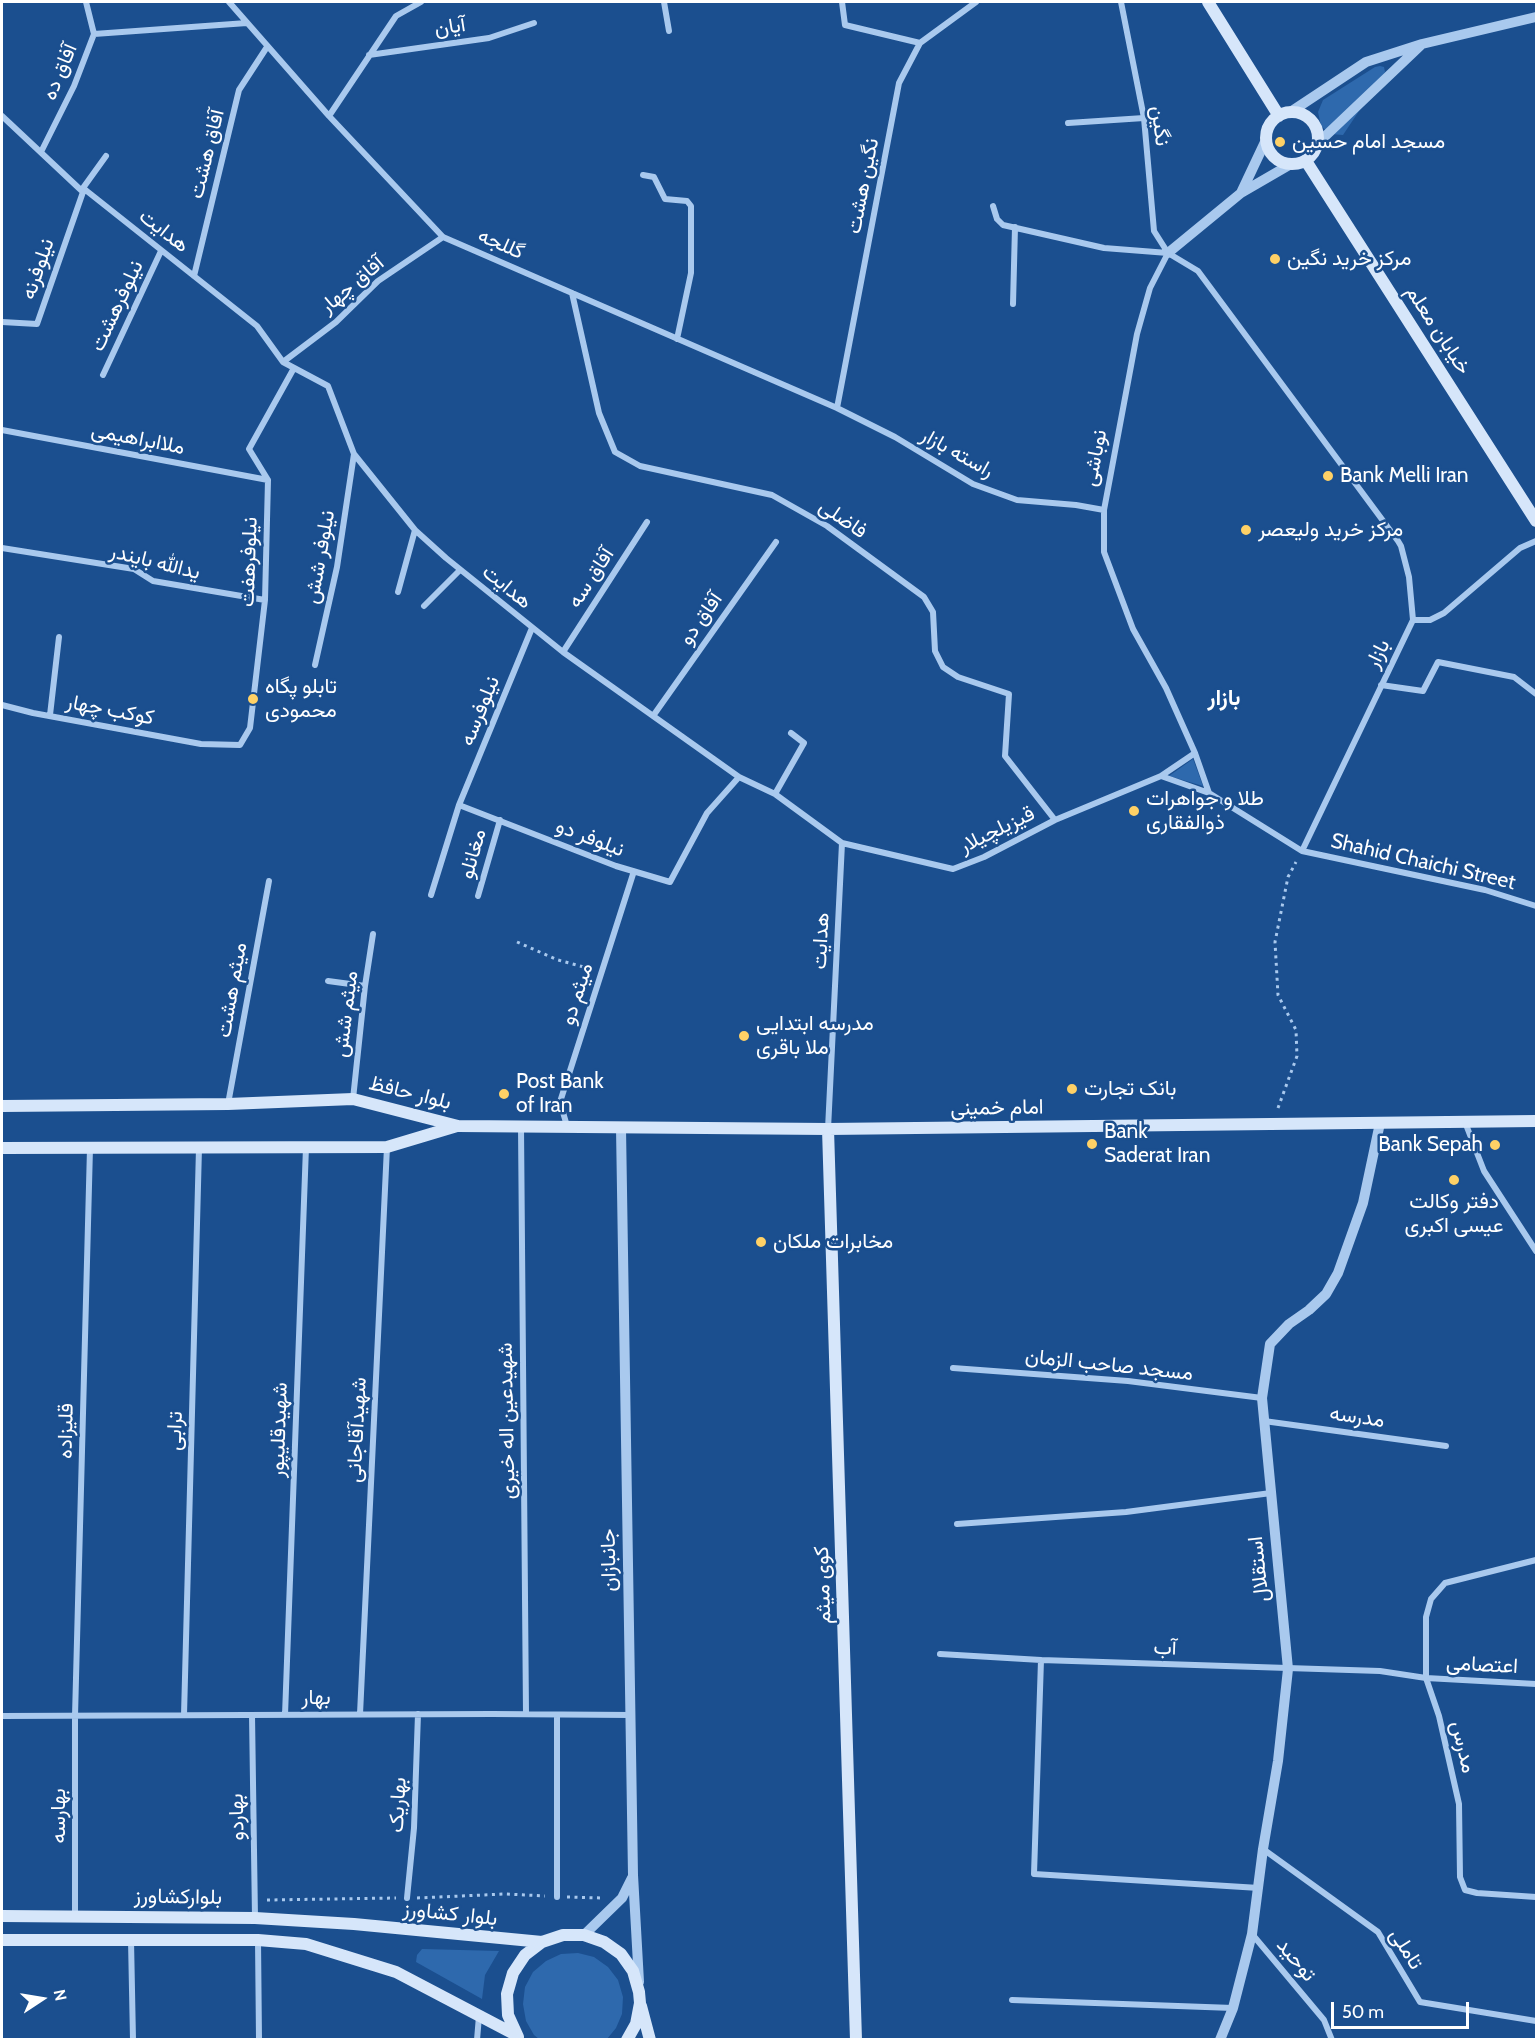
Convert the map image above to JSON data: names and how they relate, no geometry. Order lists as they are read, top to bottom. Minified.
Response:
{"streets":{"main road":["خیابان معلم","بلوار حافظ","امام خمینی","کوی میثم","بلوارکشاورز","بلوار کشاورز"],"street":["آیان","آفاق ده","نگین","آفاق هشت","نگین هشت","هدایت","گللجه","نیلوفرنه","آفاق چهار","نیلوفرهشت","ملاابراهیمی","راسته بازار","نوباشی","فاضلی","نیلوفر شش","یدالله بایندر","نیلوفرهفت","آفاق سه","آفاق دو","بازار","کوکب چهار","نیلوفرسه","قیزیلچیلار","نیلوفر دو","مغانلو","Shahid Chaichi Street","میثم هشت","میثم دو","میثم شش","مسجد صاحب الزمان","مدرسه","شهیدعین اله خیری","شهیدقلیپور","شهیدآقاجانی","قلیزاده","ترابی","جانبازان","استقلال","آب","اعتصامی","بهار","مدرس","بهاریک","بهارسه","بهاردو","تاملی","توحید"]},"crossings":[["آفاق ده","هدایت"],["نگین","نوباشی"],["نگین","بازار"],["آفاق هشت","هدایت"],["آفاق هشت","گللجه"],["نگین هشت","گللجه"],["نگین هشت","راسته بازار"],["هدایت","نیلوفرنه"],["هدایت","آفاق چهار"],["هدایت","نیلوفرهشت"],["هدایت","نیلوفر شش"],["هدایت","آفاق سه"],["هدایت","آفاق دو"],["هدایت","نیلوفرسه"],["هدایت","قیزیلچیلار"],["هدایت","نیلوفر دو"],["هدایت","امام خمینی"],["هدایت","کوی میثم"],["گللجه","آفاق چهار"],["گللجه","راسته بازار"],["گللجه","فاضلی"],["خیابان معلم","نوباشی"],["ملاابراهیمی","نیلوفرهفت"],["راسته بازار","نوباشی"],["نوباشی","بازار"],["نوباشی","قیزیلچیلار"],["فاضلی","قیزیلچیلار"],["یدالله بایندر","نیلوفرهفت"],["نیلوفرهفت","کوکب چهار"],["بازار","Shahid Chaichi Street"],["نیلوفرسه","نیلوفر دو"],["نیلوفر دو","مغانلو"],["نیلوفر دو","میثم دو"],["میثم هشت","بلوار حافظ"],["میثم دو","امام خمینی"],["میثم شش","بلوار حافظ"],["بلوار حافظ","امام خمینی"],["بلوار حافظ","شهیدقلیپور"],["بلوار حافظ","شهیدآقاجانی"],["بلوار حافظ","قلیزاده"],["بلوار حافظ","ترابی"],["امام خمینی","شهیدعین اله خیری"],["امام خمینی","جانبازان"],["امام خمینی","استقلال"],["امام خمینی","کوی میثم"],["مسجد صاحب الزمان","استقلال"],["مدرسه","استقلال"],["شهیدعین اله خیری","بهار"],["شهیدقلیپور","بهار"],["شهیدآقاجانی","بهار"],["قلیزاده","بهار"],["قلیزاده","بهارسه"],["ترابی","بهار"],["جانبازان","بهار"],["استقلال","آب"],["استقلال","تاملی"],["استقلال","توحید"],["اعتصامی","مدرس"],["بهار","بهاریک"],["بهار","بهارسه"],["بهار","بهاردو"],["بهارسه","بلوارکشاورز"],["بهاردو","بلوارکشاورز"],["بلوارکشاورز","بلوار کشاورز"]],"districts":["بازار"],"places":["مسجد امام حسین","مرکز خرید نگین","Bank Melli Iran","مرکز خرید ولیعصر","تابلو پگاه محمودی","طلا و جواهرات ذوالفقاری","مدرسه ابتدایی ملا باقری","بانک تجارت","Post Bank of Iran","Bank Saderat Iran","Bank Sepah","دفتر وکالت عیسی اکبری","مخابرات ملکان"],"scale_bar":"50 m","north":"right"}
